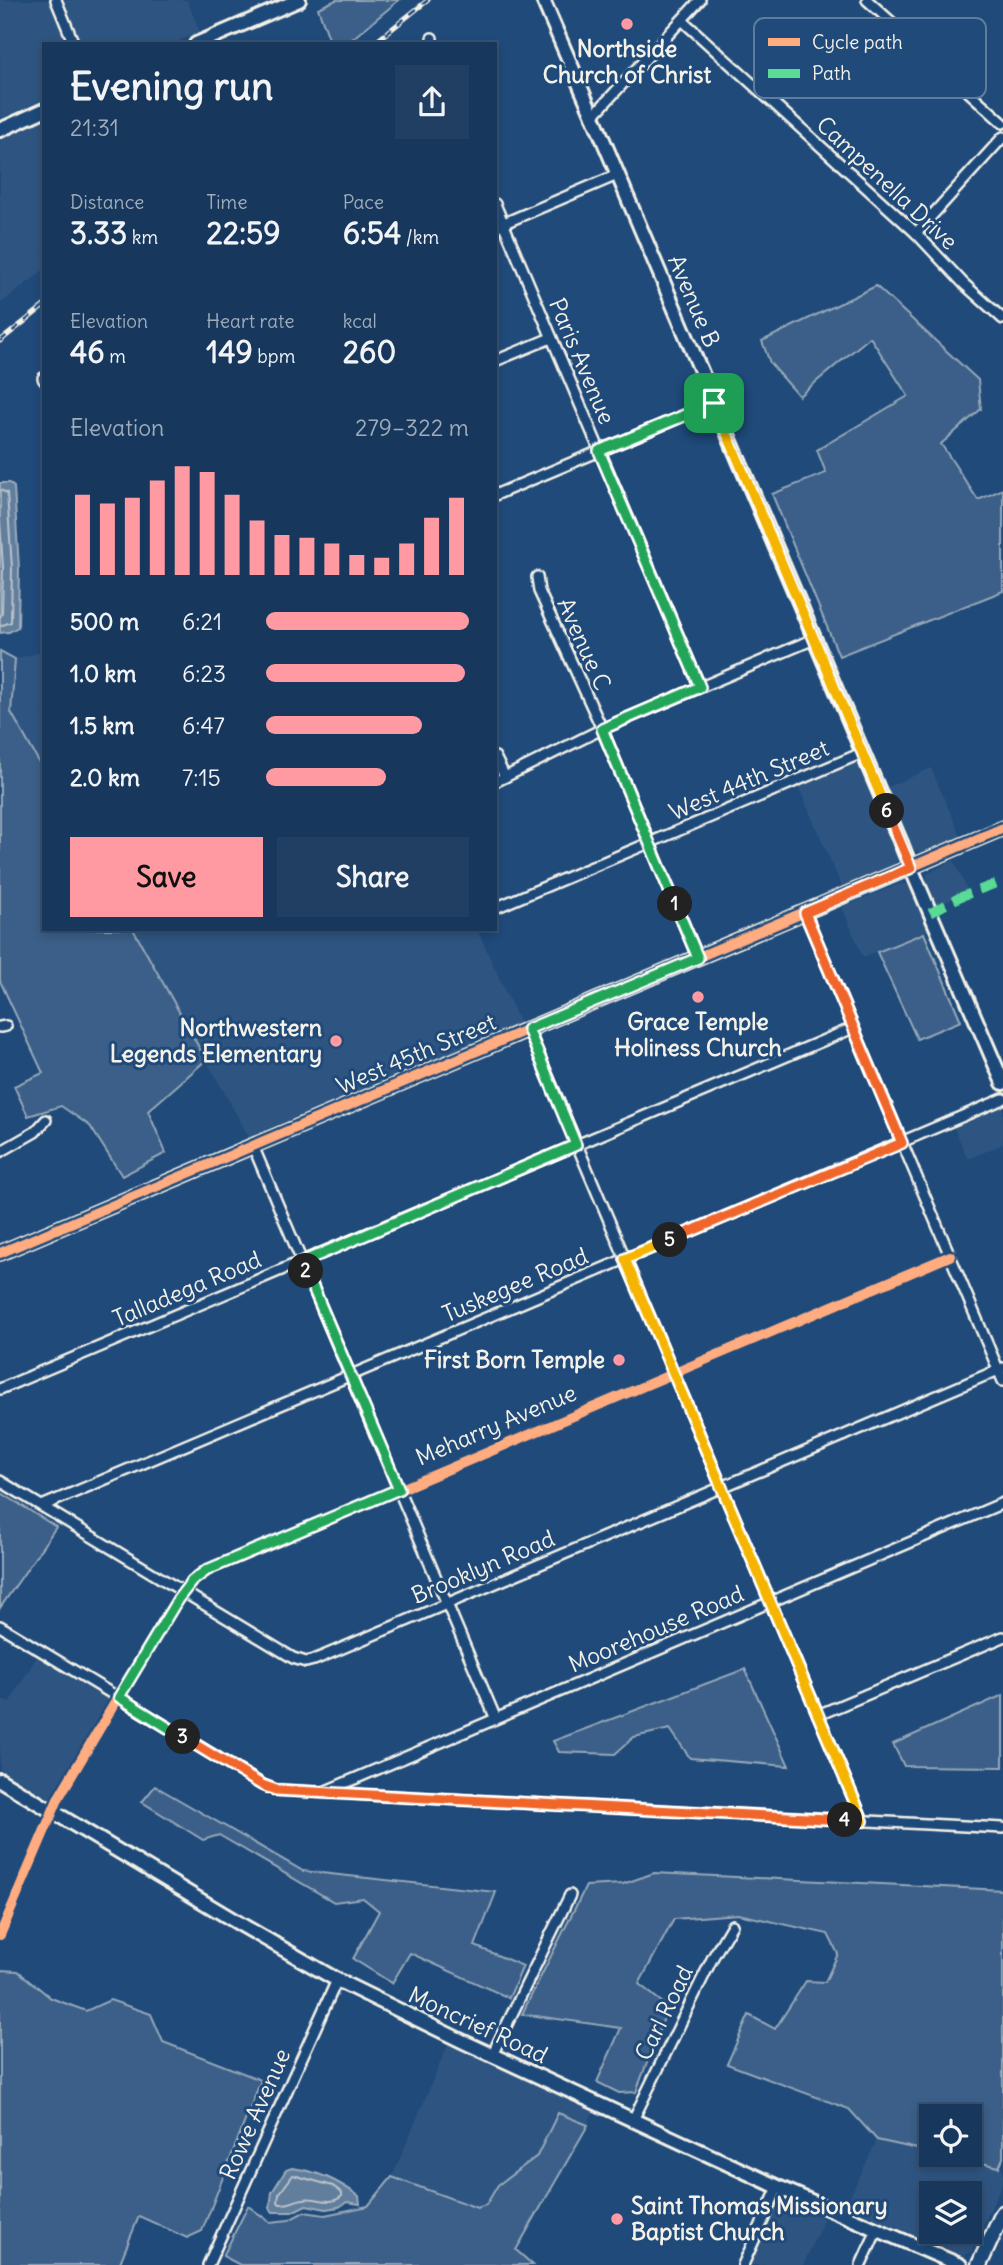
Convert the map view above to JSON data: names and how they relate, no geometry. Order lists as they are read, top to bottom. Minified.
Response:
{"streets":{"main road":["Avenue B","West 45th Street","Moncrief Road"],"street":["Campenella Drive","Paris Avenue","Avenue C","West 44th Street","Tuskegee Road","Talladega Road","Meharry Avenue","Brooklyn Road","Moorehouse Road","Carl Road","Rowe Avenue"]},"crossings":[["Avenue B","West 44th Street"],["Avenue B","West 45th Street"],["Avenue C","West 44th Street"],["Avenue C","West 45th Street"],["Tuskegee Road","Brooklyn Road"],["Meharry Avenue","Brooklyn Road"],["Meharry Avenue","Moncrief Road"],["Carl Road","Moncrief Road"],["Moncrief Road","Rowe Avenue"]],"places":["Northside Church of Christ","Grace Temple Holiness Church","Northwestern Legends Elementary","First Born Temple","Saint Thomas Missionary Baptist Church"],"legend":["Cycle path","Path"],"page":{"heading":["Evening run","21:31"],"stats":[["Distance","3.33 km"],["Time","22:59"],["Pace","6:54 /km"],["Elevation","46 m"],["Heart rate","149 bpm"],["kcal","260"]],"chart":["Elevation","279–322 m"],"list":[{"name":"500 m","note":"6:21"},{"name":"1.0 km","note":"6:23"},{"name":"1.5 km","note":"6:47"},{"name":"2.0 km","note":"7:15"}],"pins":["6","1","5","2","3","4"],"buttons":["Save","Share"]}}
